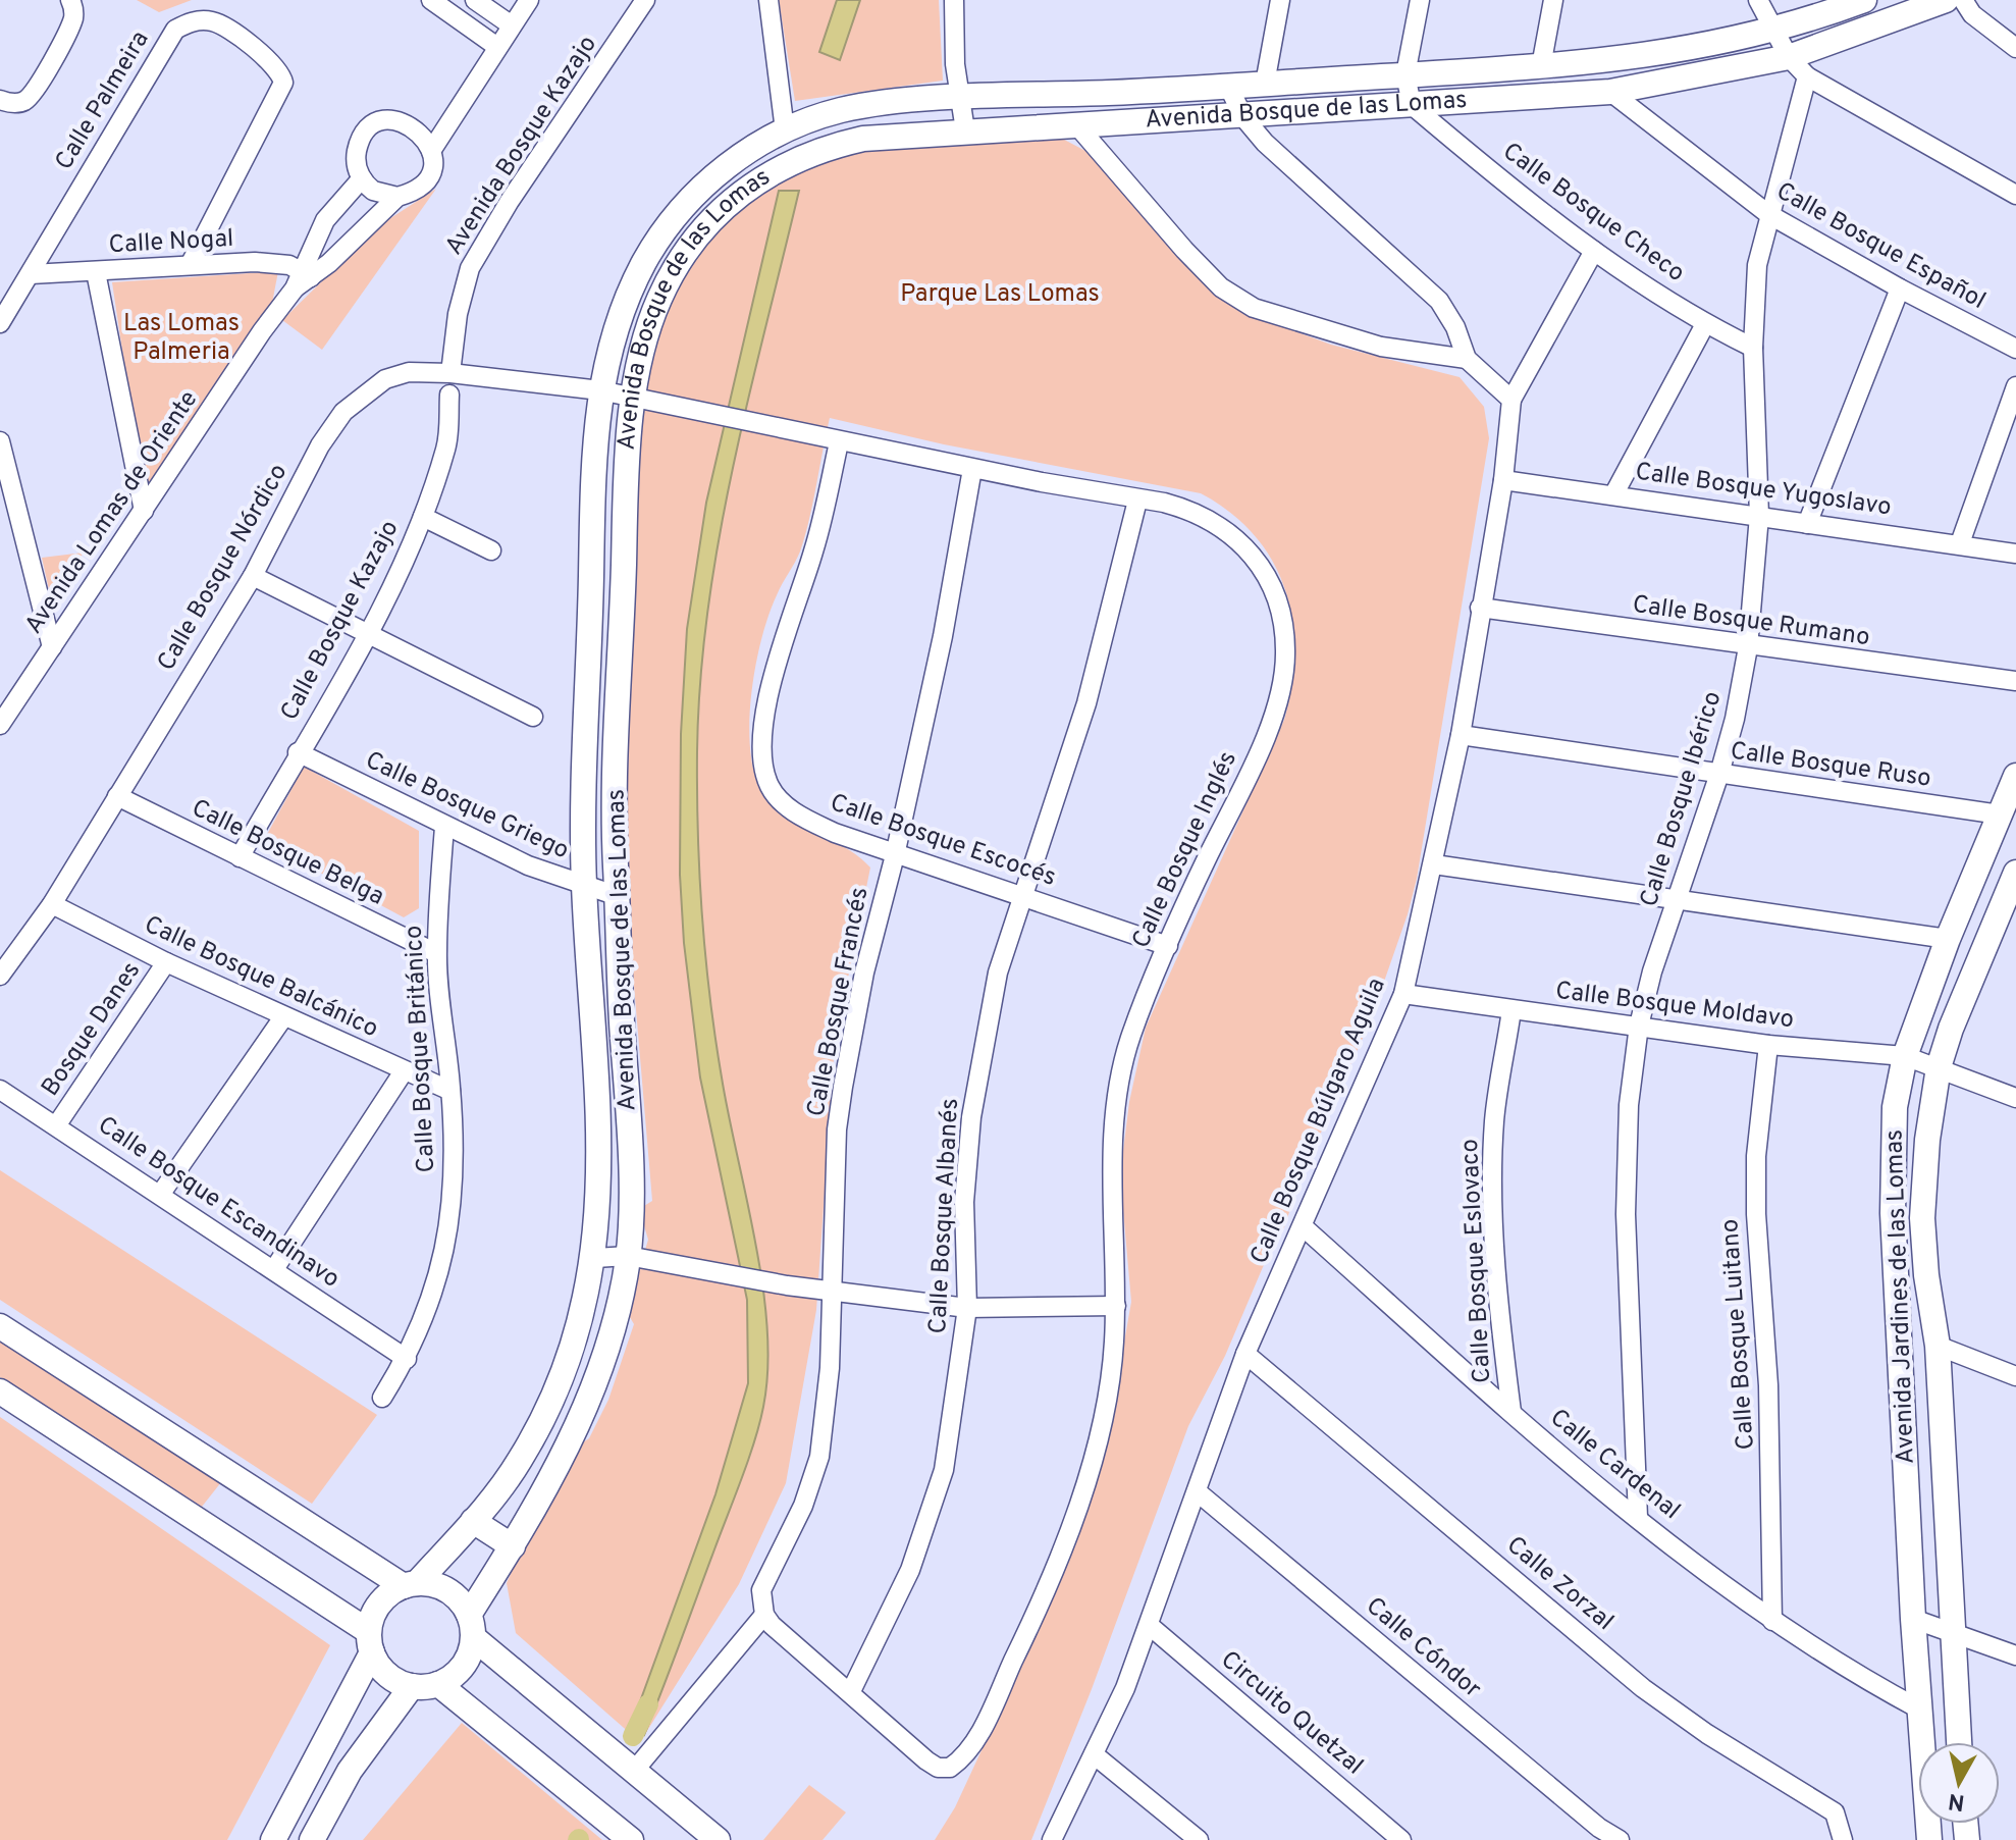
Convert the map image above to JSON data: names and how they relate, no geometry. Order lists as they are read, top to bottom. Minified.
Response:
{"streets":{"street":["Calle Palmeira","Avenida Bosque de las Lomas","Avenida Bosque Kazajo","Calle Bosque Checo","Calle Nogal","Calle Bosque Español","Calle Bosque Yugoslavo","Avenida Lomas de Oriente","Calle Bosque Nórdico","Calle Bosque Kazajo","Calle Bosque Rumano","Calle Bosque Ruso","Calle Bosque Ibérico","Calle Bosque Griego","Calle Bosque Escocés","Calle Bosque Inglés","Calle Bosque Belga","Calle Bosque Balcánico","Calle Bosque Francés","Calle Bosque Moldavo","Bosque Danes","Calle Bosque Británico","Calle Bosque Búlgaro Aguila","Calle Bosque Escandinavo","Calle Bosque Albanés","Calle Bosque Eslovaco","Avenida Jardines de las Lomas","Calle Bosque Luitano","Calle Cardenal","Calle Zorzal","Calle Cóndor","Circuito Quetzal"]},"crossings":[["Calle Palmeira","Calle Nogal"],["Avenida Bosque de las Lomas","Calle Bosque Checo"],["Avenida Bosque de las Lomas","Calle Bosque Español"],["Avenida Bosque de las Lomas","Calle Bosque Nórdico"],["Avenida Bosque de las Lomas","Calle Bosque Griego"],["Avenida Bosque de las Lomas","Calle Bosque Inglés"],["Avenida Bosque Kazajo","Calle Bosque Nórdico"],["Calle Bosque Checo","Calle Bosque Ibérico"],["Calle Nogal","Avenida Lomas de Oriente"],["Calle Bosque Español","Calle Bosque Ibérico"],["Calle Bosque Yugoslavo","Calle Bosque Ibérico"],["Calle Bosque Yugoslavo","Calle Bosque Búlgaro Aguila"],["Calle Bosque Nórdico","Calle Bosque Inglés"],["Calle Bosque Nórdico","Calle Bosque Belga"],["Calle Bosque Nórdico","Calle Bosque Balcánico"],["Calle Bosque Kazajo","Calle Bosque Griego"],["Calle Bosque Kazajo","Calle Bosque Belga"],["Calle Bosque Rumano","Calle Bosque Ibérico"],["Calle Bosque Rumano","Calle Bosque Búlgaro Aguila"],["Calle Bosque Ruso","Calle Bosque Ibérico"],["Calle Bosque Ruso","Calle Bosque Búlgaro Aguila"],["Calle Bosque Ruso","Avenida Jardines de las Lomas"],["Calle Bosque Ibérico","Calle Bosque Moldavo"],["Calle Bosque Ibérico","Calle Cardenal"],["Calle Bosque Griego","Calle Bosque Británico"],["Calle Bosque Escocés","Calle Bosque Inglés"],["Calle Bosque Escocés","Calle Bosque Francés"],["Calle Bosque Escocés","Calle Bosque Albanés"],["Calle Bosque Inglés","Calle Bosque Francés"],["Calle Bosque Inglés","Calle Bosque Albanés"],["Calle Bosque Belga","Calle Bosque Británico"],["Calle Bosque Balcánico","Bosque Danes"],["Calle Bosque Balcánico","Calle Bosque Británico"],["Calle Bosque Moldavo","Calle Bosque Búlgaro Aguila"],["Calle Bosque Moldavo","Calle Bosque Eslovaco"],["Calle Bosque Moldavo","Avenida Jardines de las Lomas"],["Calle Bosque Moldavo","Calle Bosque Luitano"],["Bosque Danes","Calle Bosque Escandinavo"],["Calle Bosque Británico","Calle Bosque Escandinavo"],["Calle Bosque Búlgaro Aguila","Calle Cardenal"],["Calle Bosque Búlgaro Aguila","Calle Zorzal"],["Calle Bosque Búlgaro Aguila","Calle Cóndor"],["Calle Bosque Búlgaro Aguila","Circuito Quetzal"],["Calle Bosque Eslovaco","Calle Cardenal"],["Avenida Jardines de las Lomas","Calle Cardenal"],["Calle Bosque Luitano","Calle Cardenal"]],"parks":["Parque Las Lomas","Las Lomas Palmeria"],"north":"bottom"}
